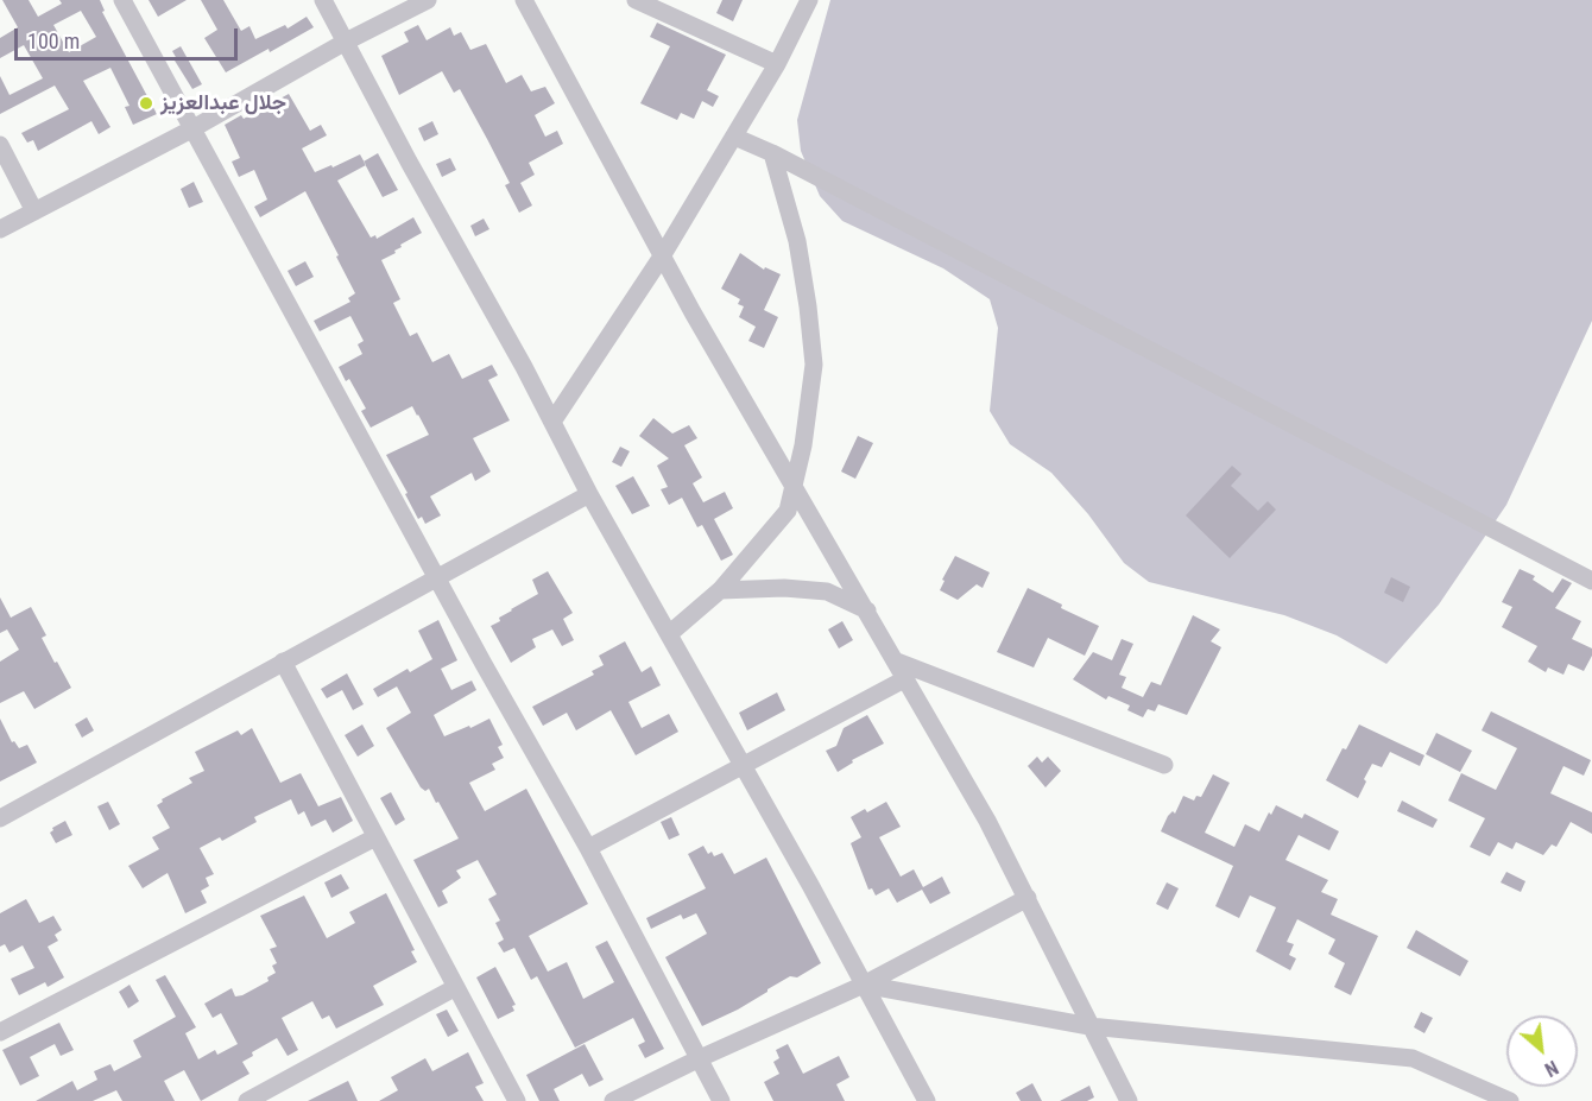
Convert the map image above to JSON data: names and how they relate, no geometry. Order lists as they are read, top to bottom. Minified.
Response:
{"places":["جلال عبدالعزيز"],"scale_bar":"100 m","north":"bottom right"}
